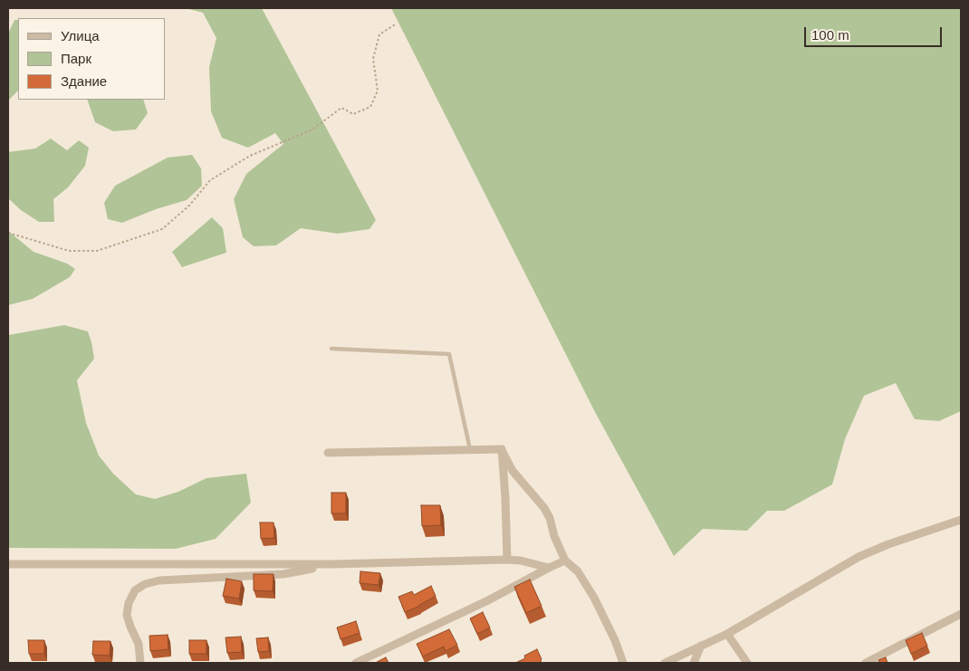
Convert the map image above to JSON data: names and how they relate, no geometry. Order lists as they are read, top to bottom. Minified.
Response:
{"legend":["Улица","Парк","Здание"],"scale_bar":"100 m"}
